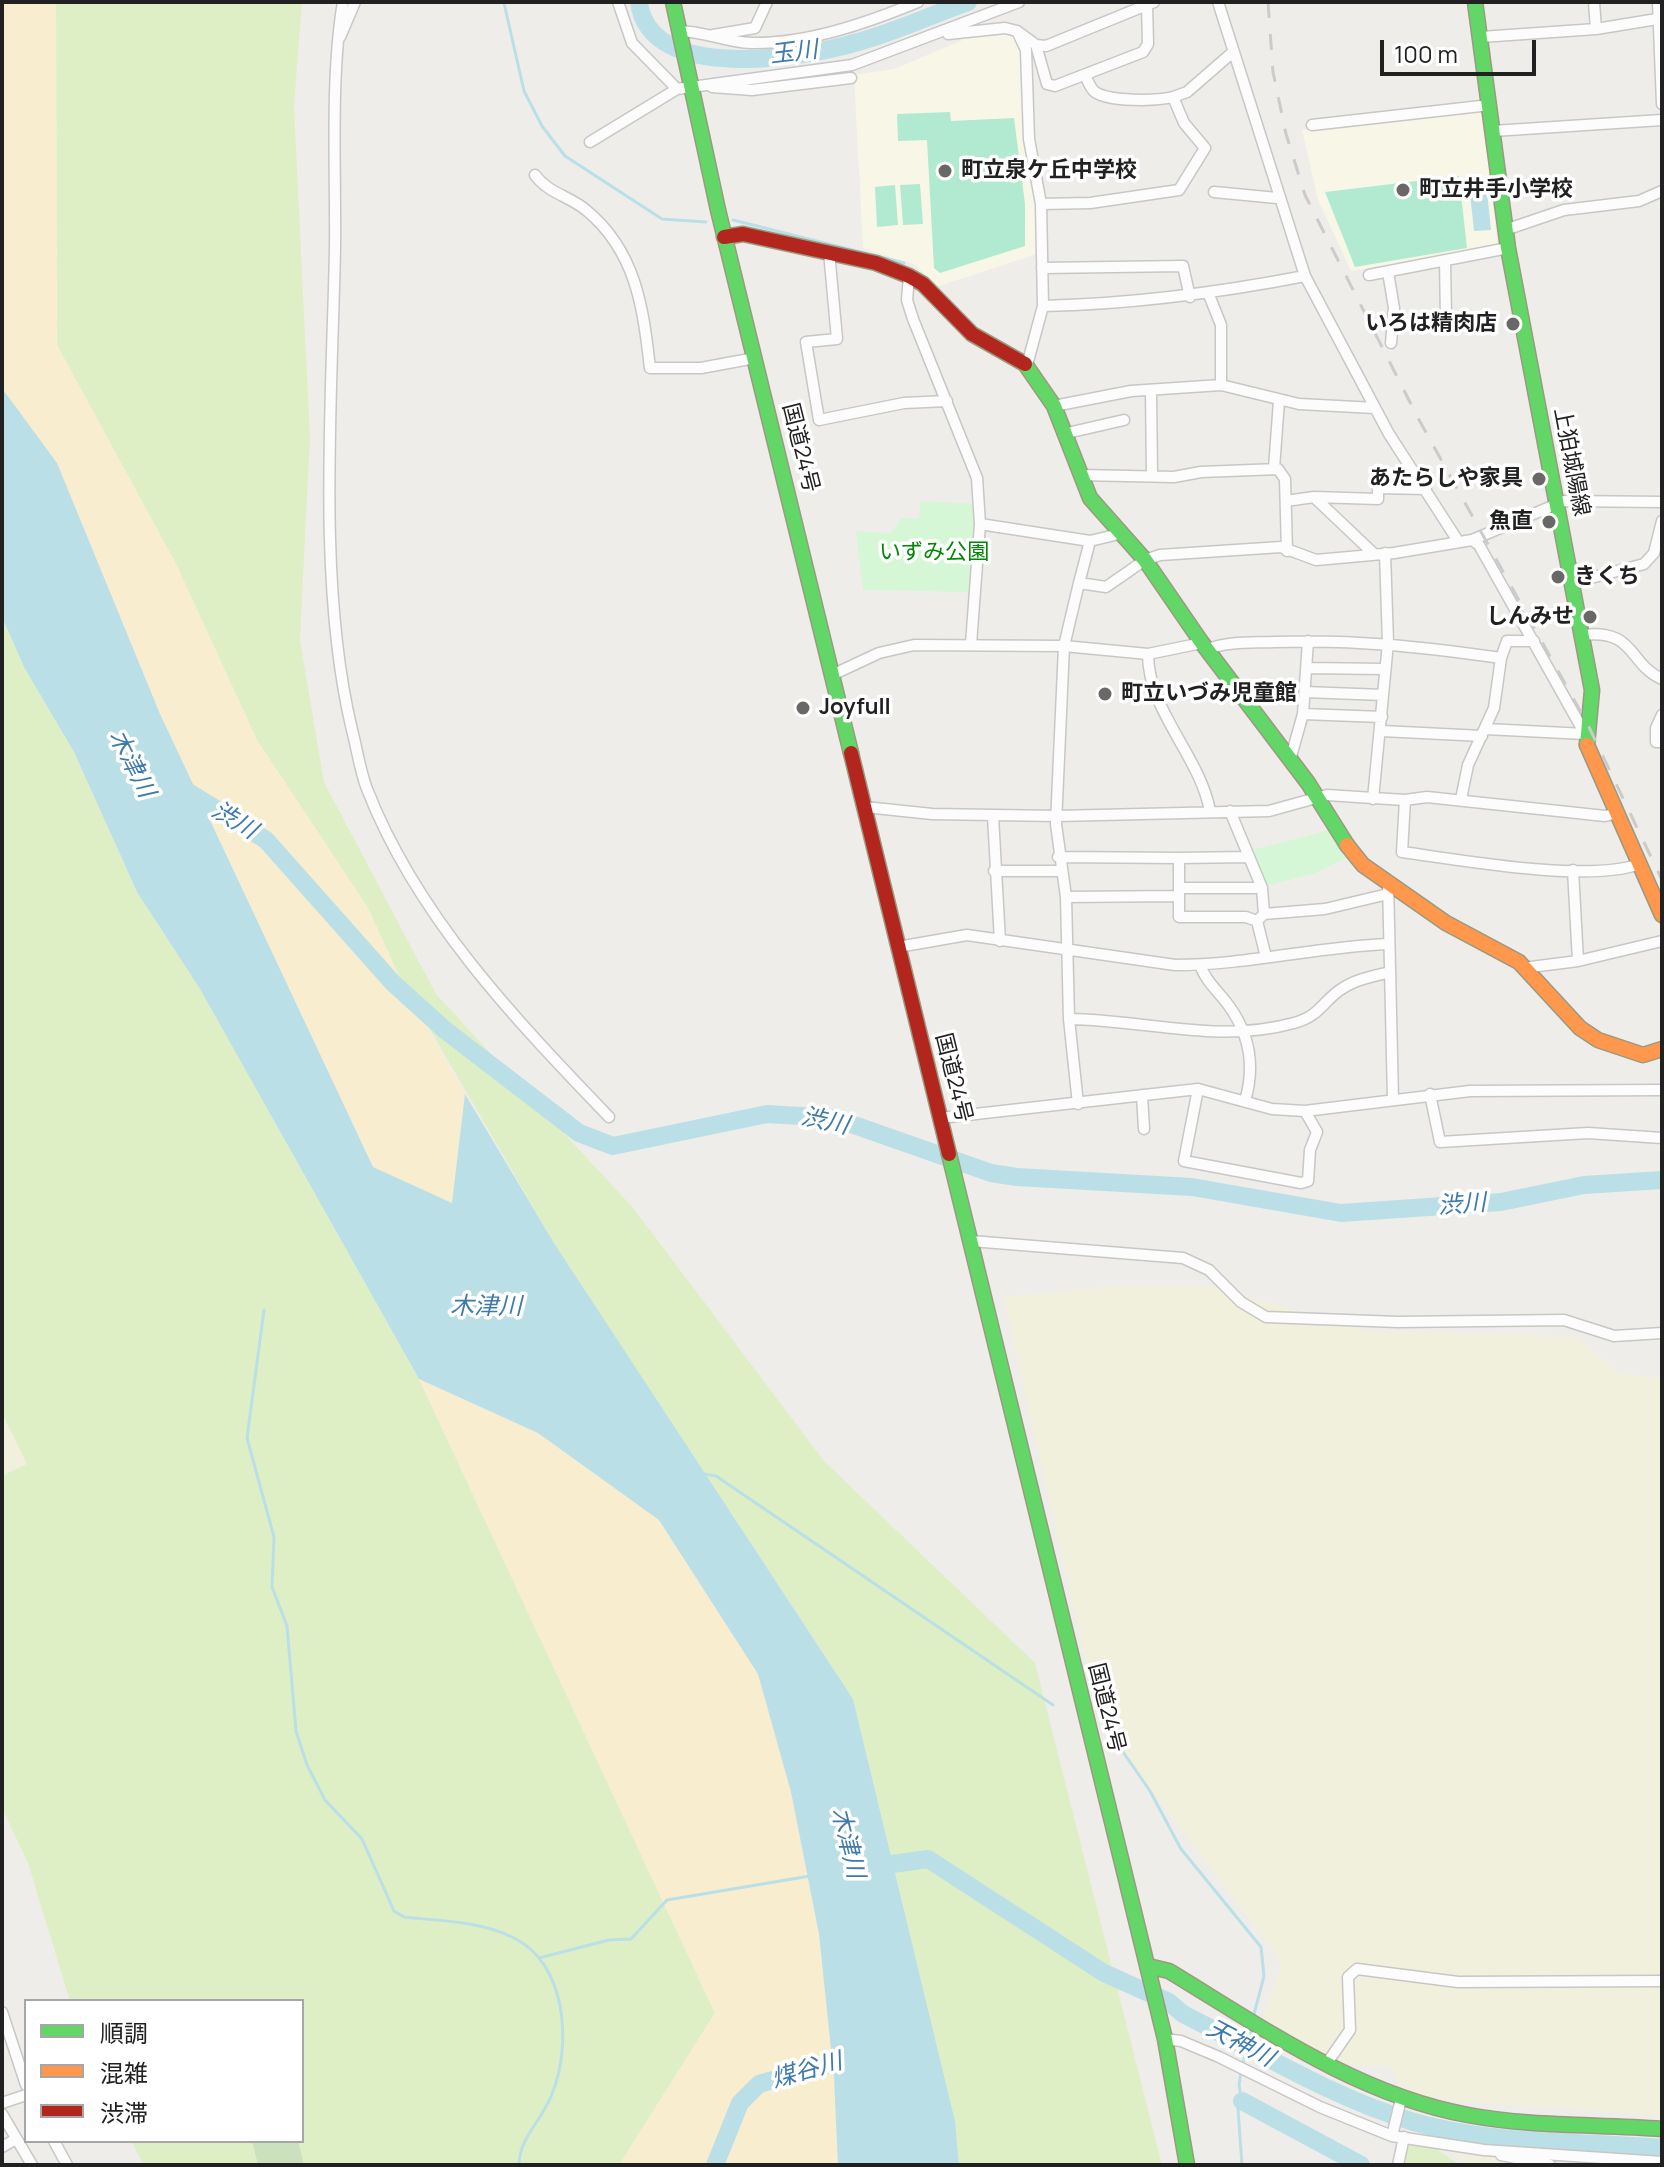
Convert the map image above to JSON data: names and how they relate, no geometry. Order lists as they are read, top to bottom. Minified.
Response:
{"streets":{"main road":["国道24号","上狛城陽線"]},"water":["玉川","木津川","渋川","天神川","煤谷川"],"parks":["いずみ公園"],"places":["町立泉ケ丘中学校","町立井手小学校","いろは精肉店","あたらしや家具","魚直","きくち","しんみせ","町立いづみ児童館","Joyfull"],"legend":["順調","混雑","渋滞"],"scale_bar":"100 m"}
